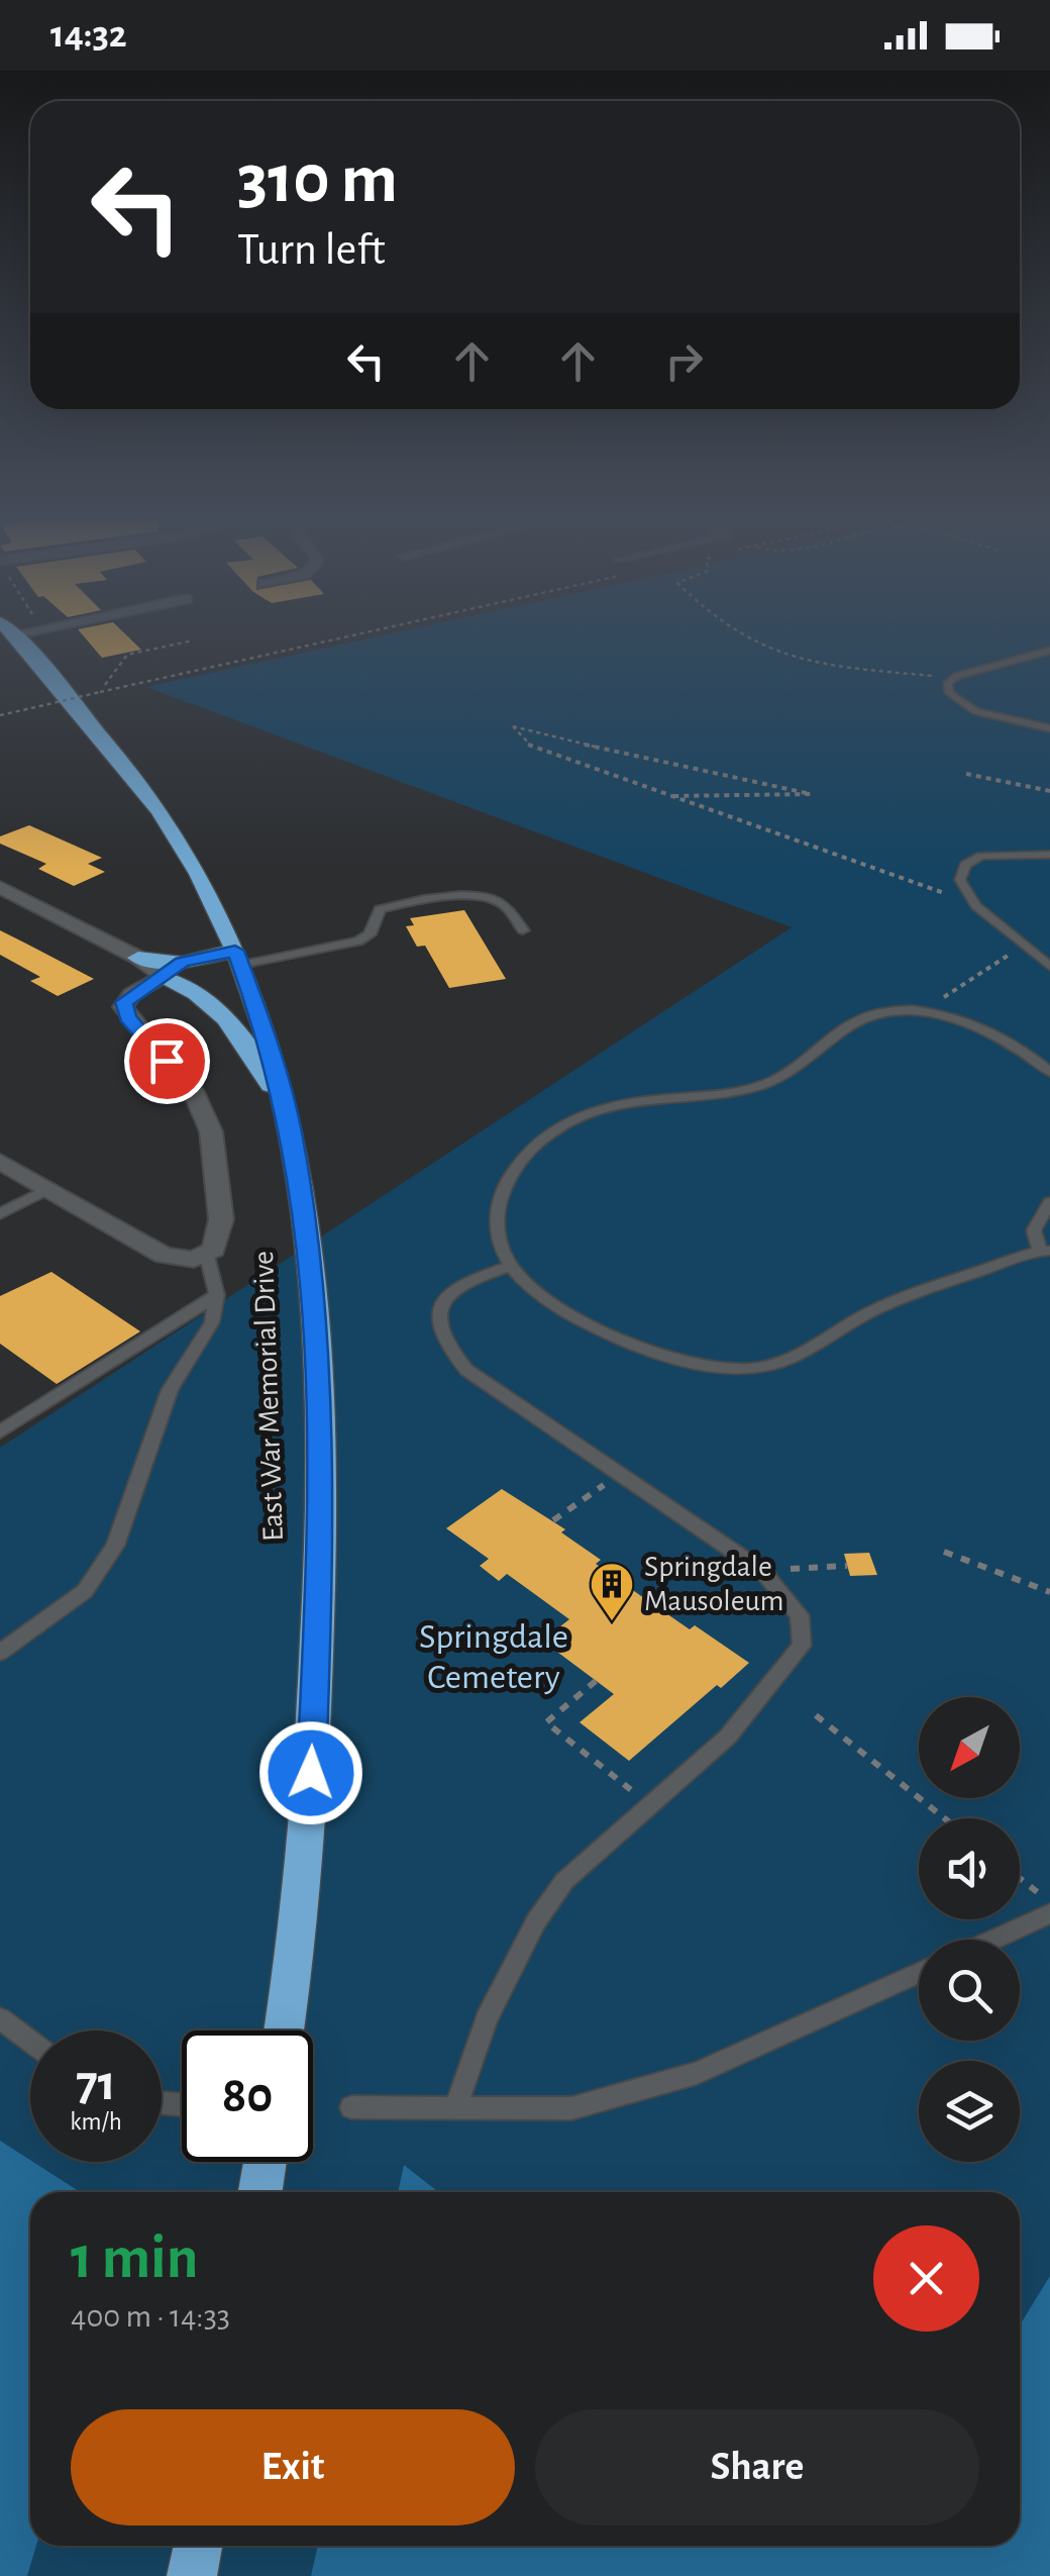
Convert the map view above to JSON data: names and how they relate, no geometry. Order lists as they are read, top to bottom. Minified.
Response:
{"streets":{"highway":["East War Memorial Drive"]},"parks":["Springdale Cemetery"],"places":{"building":["Springdale Mausoleum"]},"north":"bottom left","page":{"status":"14:32","turn":["310 m","Turn left"],"speed":"71 km/h","limit":"80","heading":["1 min","400 m · 14:33"],"buttons":["Exit","Share"]}}
